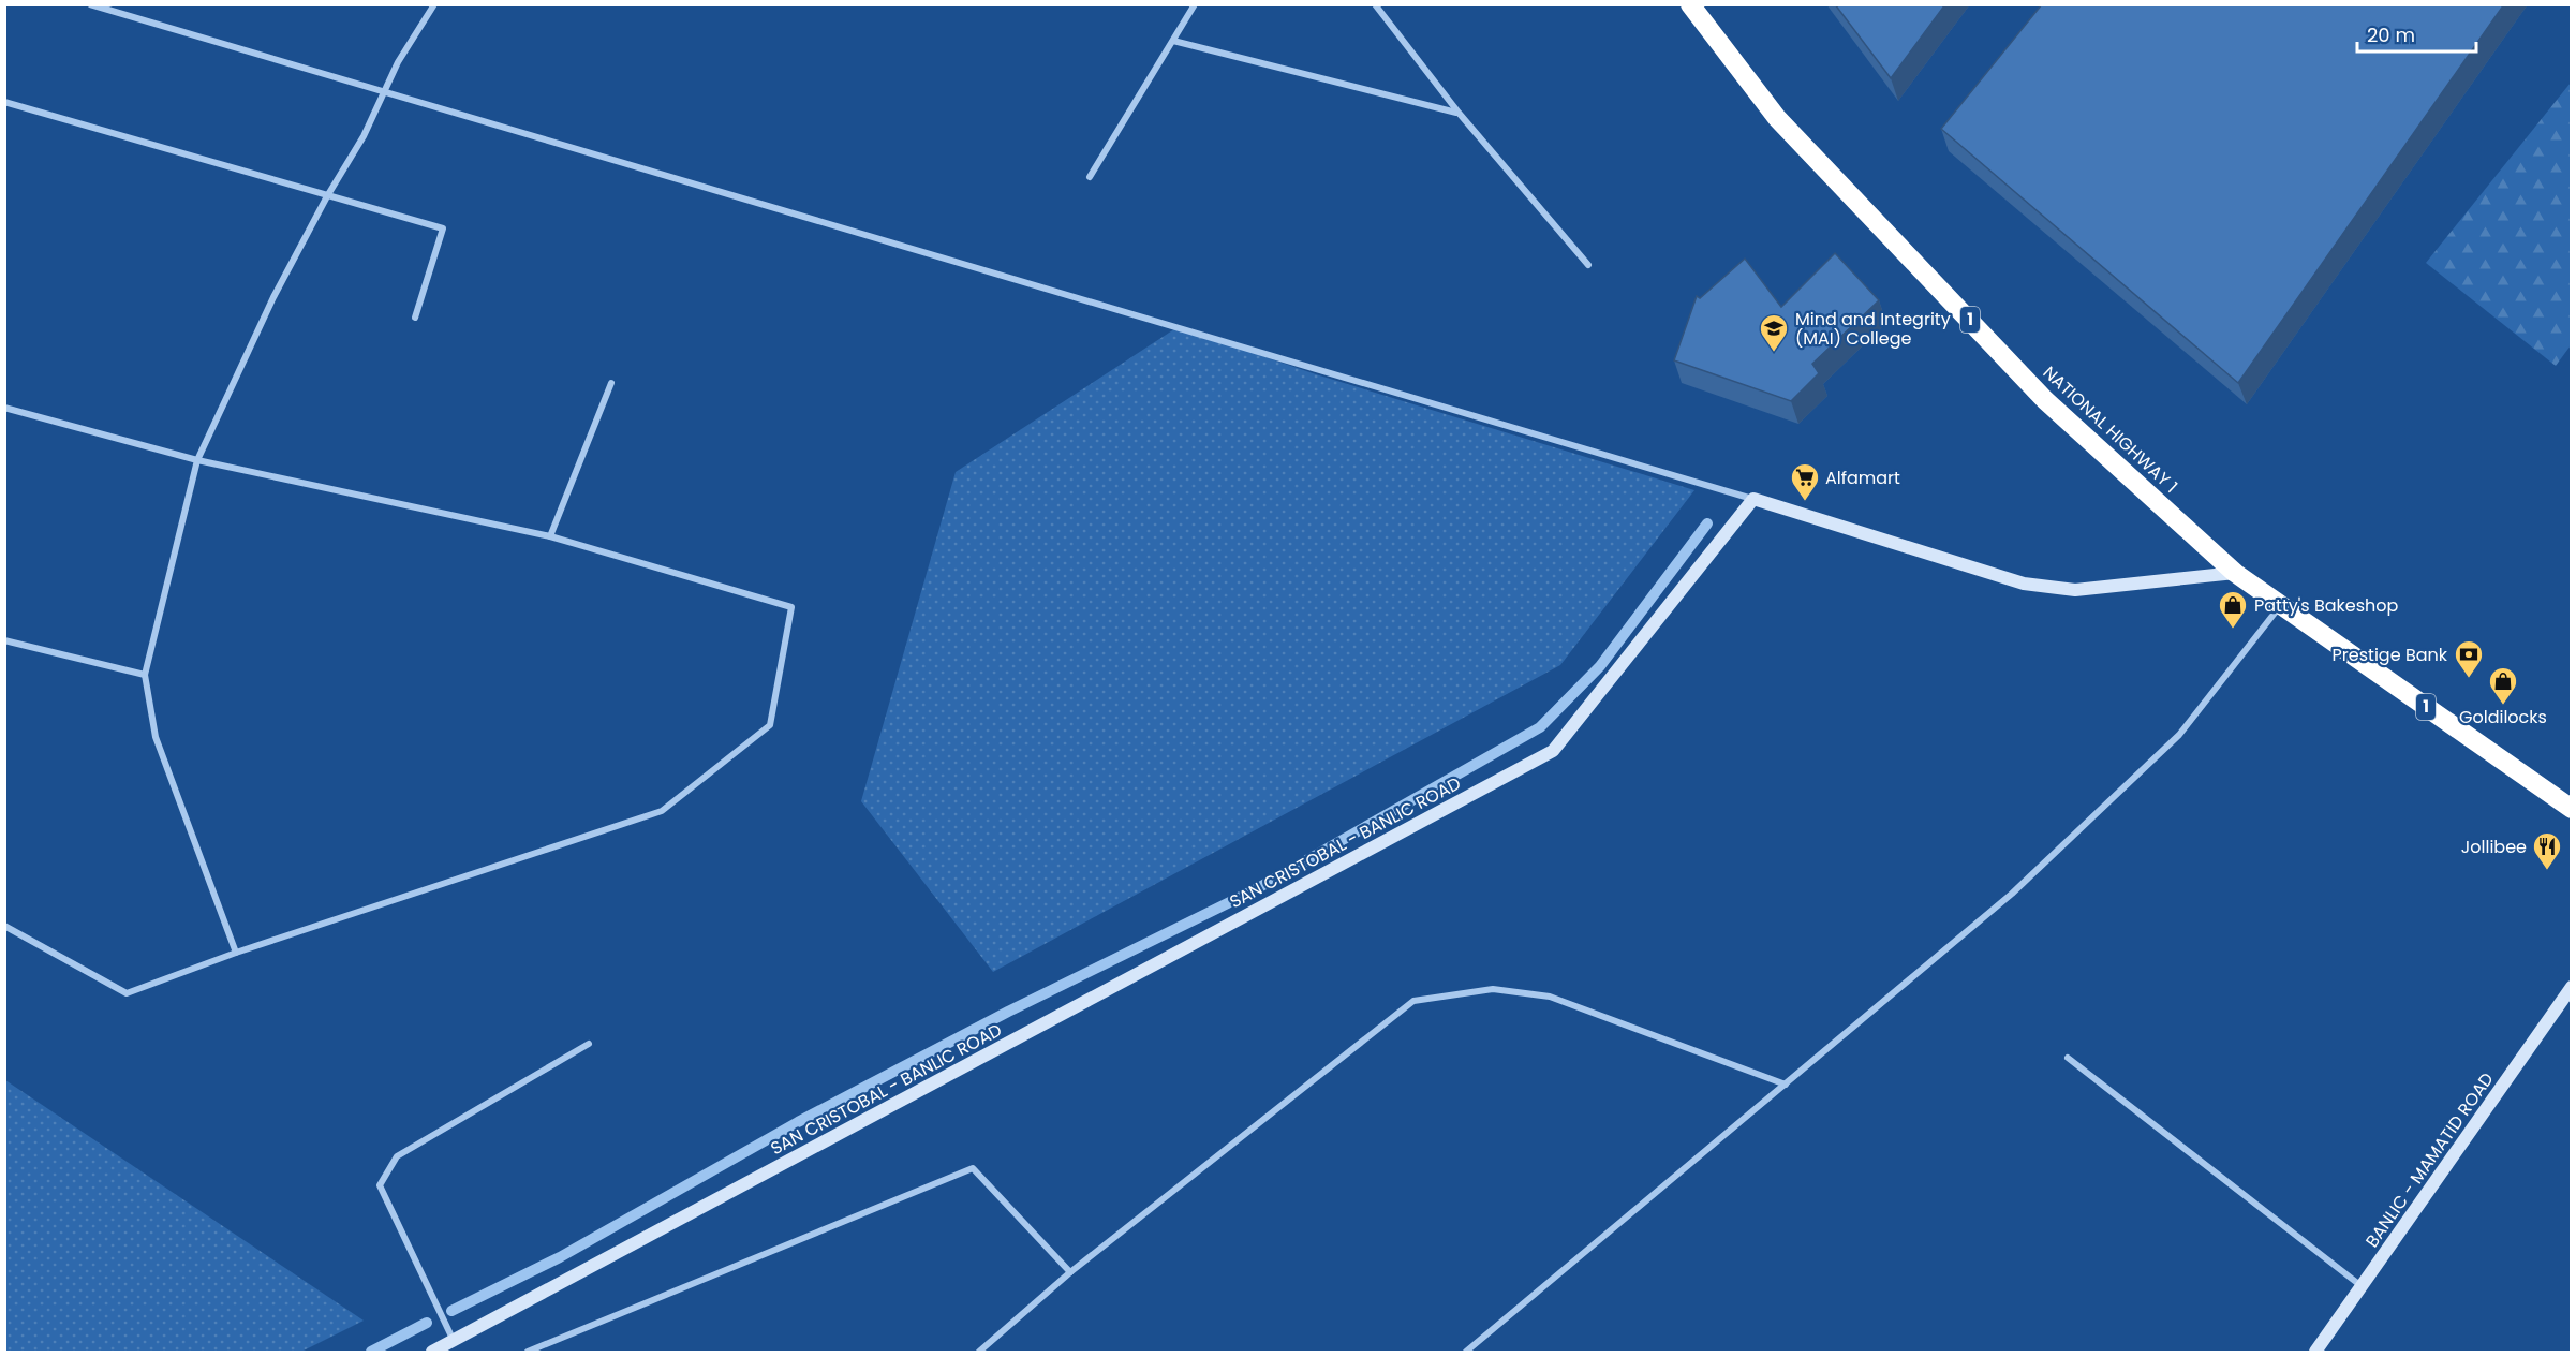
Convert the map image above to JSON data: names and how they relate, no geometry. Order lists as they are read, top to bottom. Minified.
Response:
{"streets":{"highway":["1","NATIONAL HIGHWAY 1"],"street":["SAN CRISTOBAL - BANLIC ROAD","BANLIC - MAMATID ROAD"]},"places":{"school or university":["Mind and Integrity (MAI) College"],"supermarket":["Alfamart"],"shop":["Patty's Bakeshop","Goldilocks"],"bank":["Prestige Bank"],"restaurant":["Jollibee"]},"scale_bar":"20 m"}
